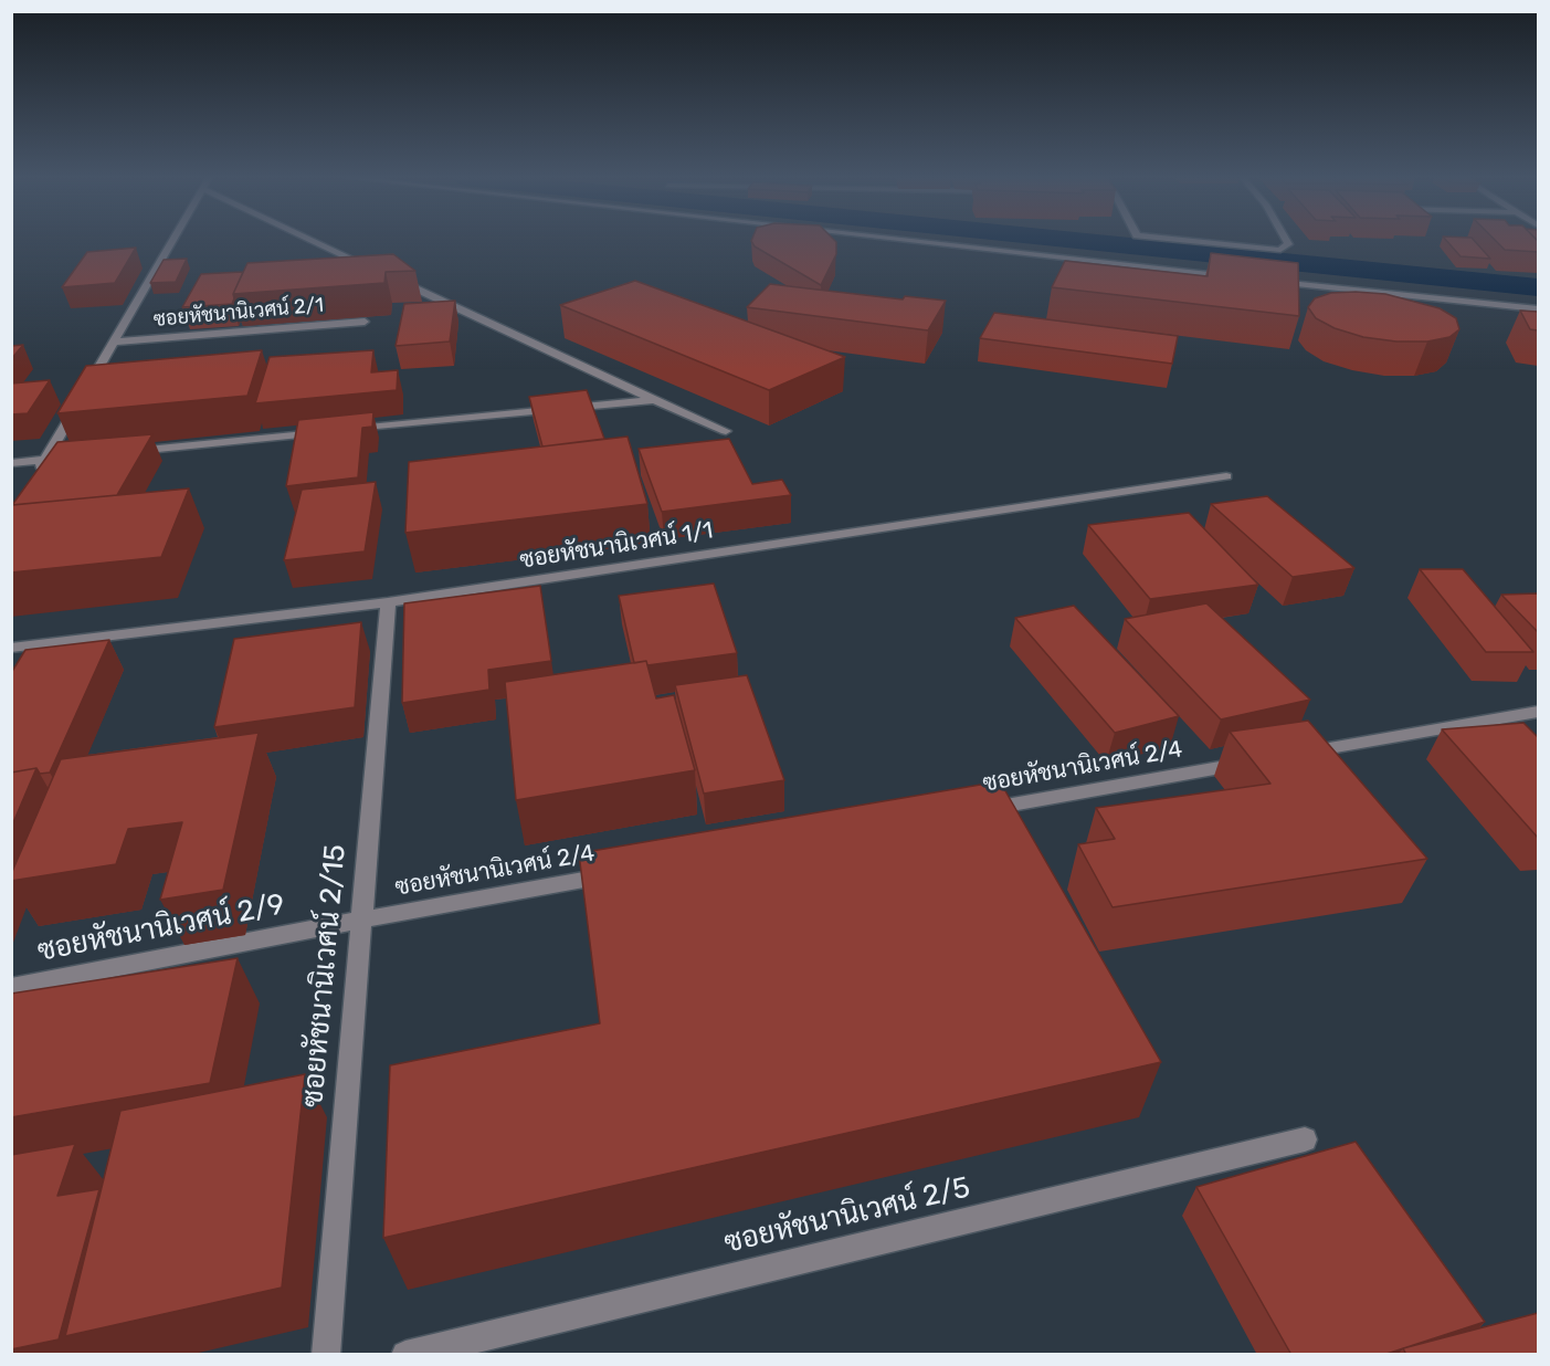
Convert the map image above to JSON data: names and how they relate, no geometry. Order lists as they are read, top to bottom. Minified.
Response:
{"streets":{"street":["ซอยหัชนานิเวศน์ 2/1","ซอยหัชนานิเวศน์ 1/1","ซอยหัชนานิเวศน์ 2/4","ซอยหัชนานิเวศน์ 2/9","ซอยหัชนานิเวศน์ 2/15","ซอยหัชนานิเวศน์ 2/5"]},"crossings":[["ซอยหัชนานิเวศน์ 1/1","ซอยหัชนานิเวศน์ 2/15"],["ซอยหัชนานิเวศน์ 2/4","ซอยหัชนานิเวศน์ 2/9"],["ซอยหัชนานิเวศน์ 2/4","ซอยหัชนานิเวศน์ 2/15"],["ซอยหัชนานิเวศน์ 2/9","ซอยหัชนานิเวศน์ 2/15"]]}
